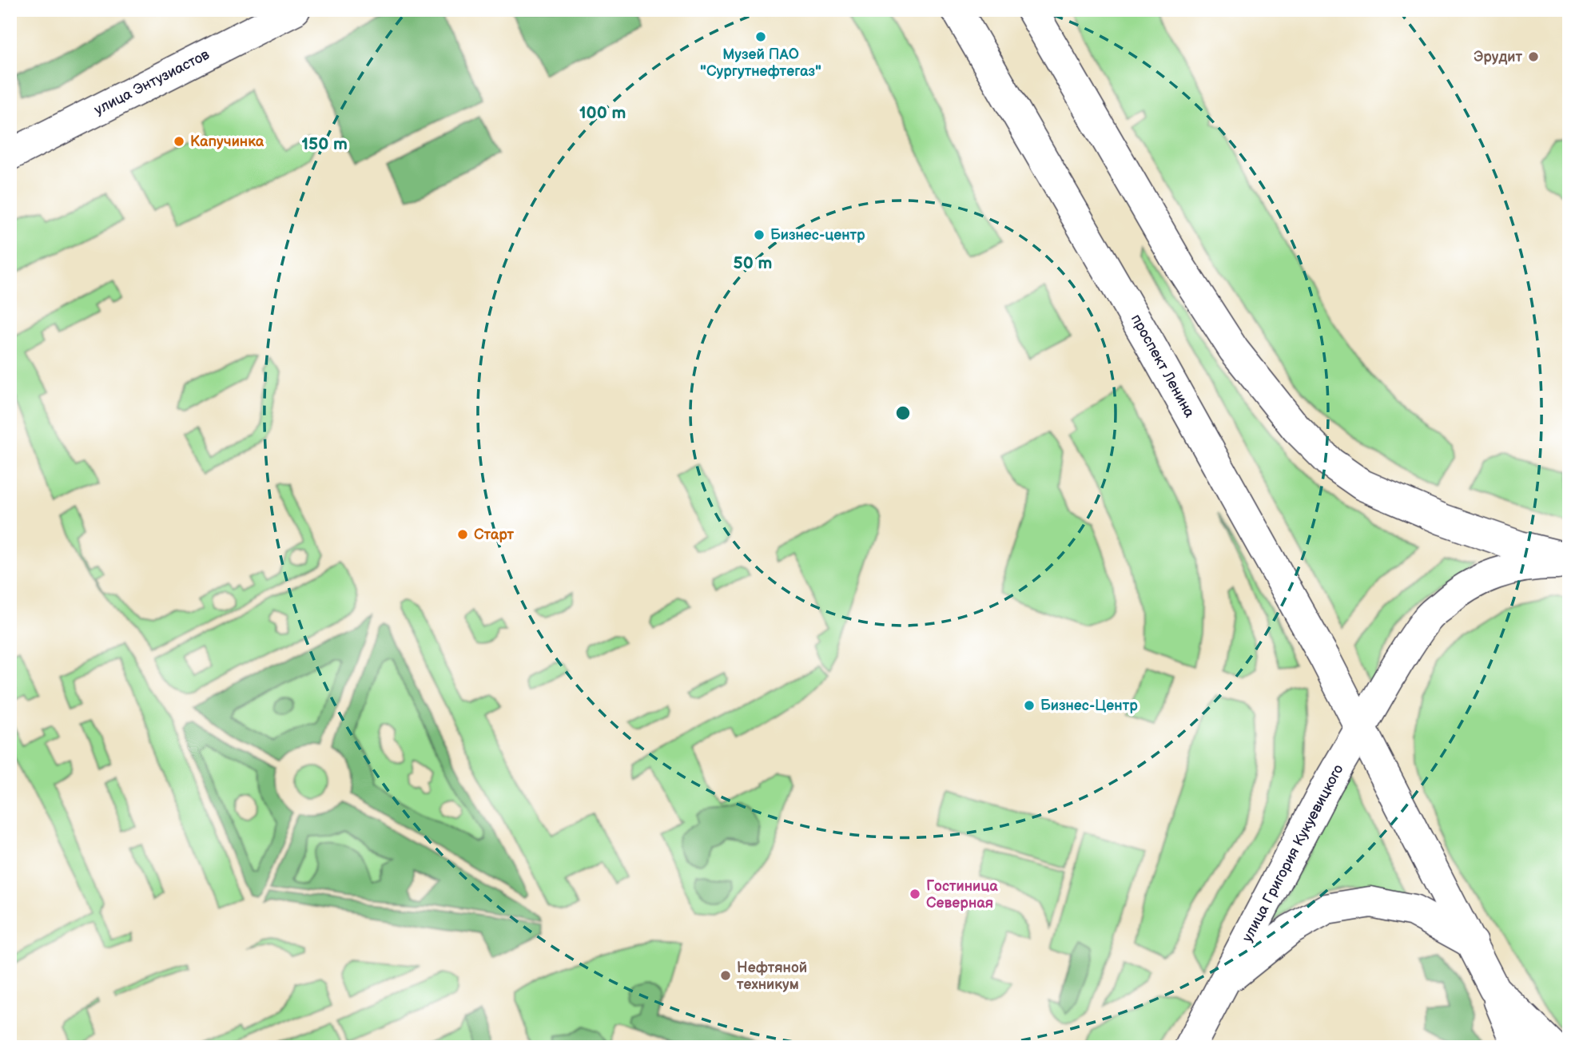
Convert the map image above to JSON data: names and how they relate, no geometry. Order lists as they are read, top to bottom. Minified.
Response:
{"streets":{"main road":["улица Энтузиастов","проспект Ленина","улица Григория Кукуевицкого"]},"crossings":[["проспект Ленина","улица Григория Кукуевицкого"]],"places":["Музей ПАО \"Сургутнефтегаз\"","Эрудит","Капучинка","Бизнес-центр","Старт","Бизнес-Центр","Гостиница Северная","Нефтяной техникум"],"rings":["100 m","150 m","50 m"]}
